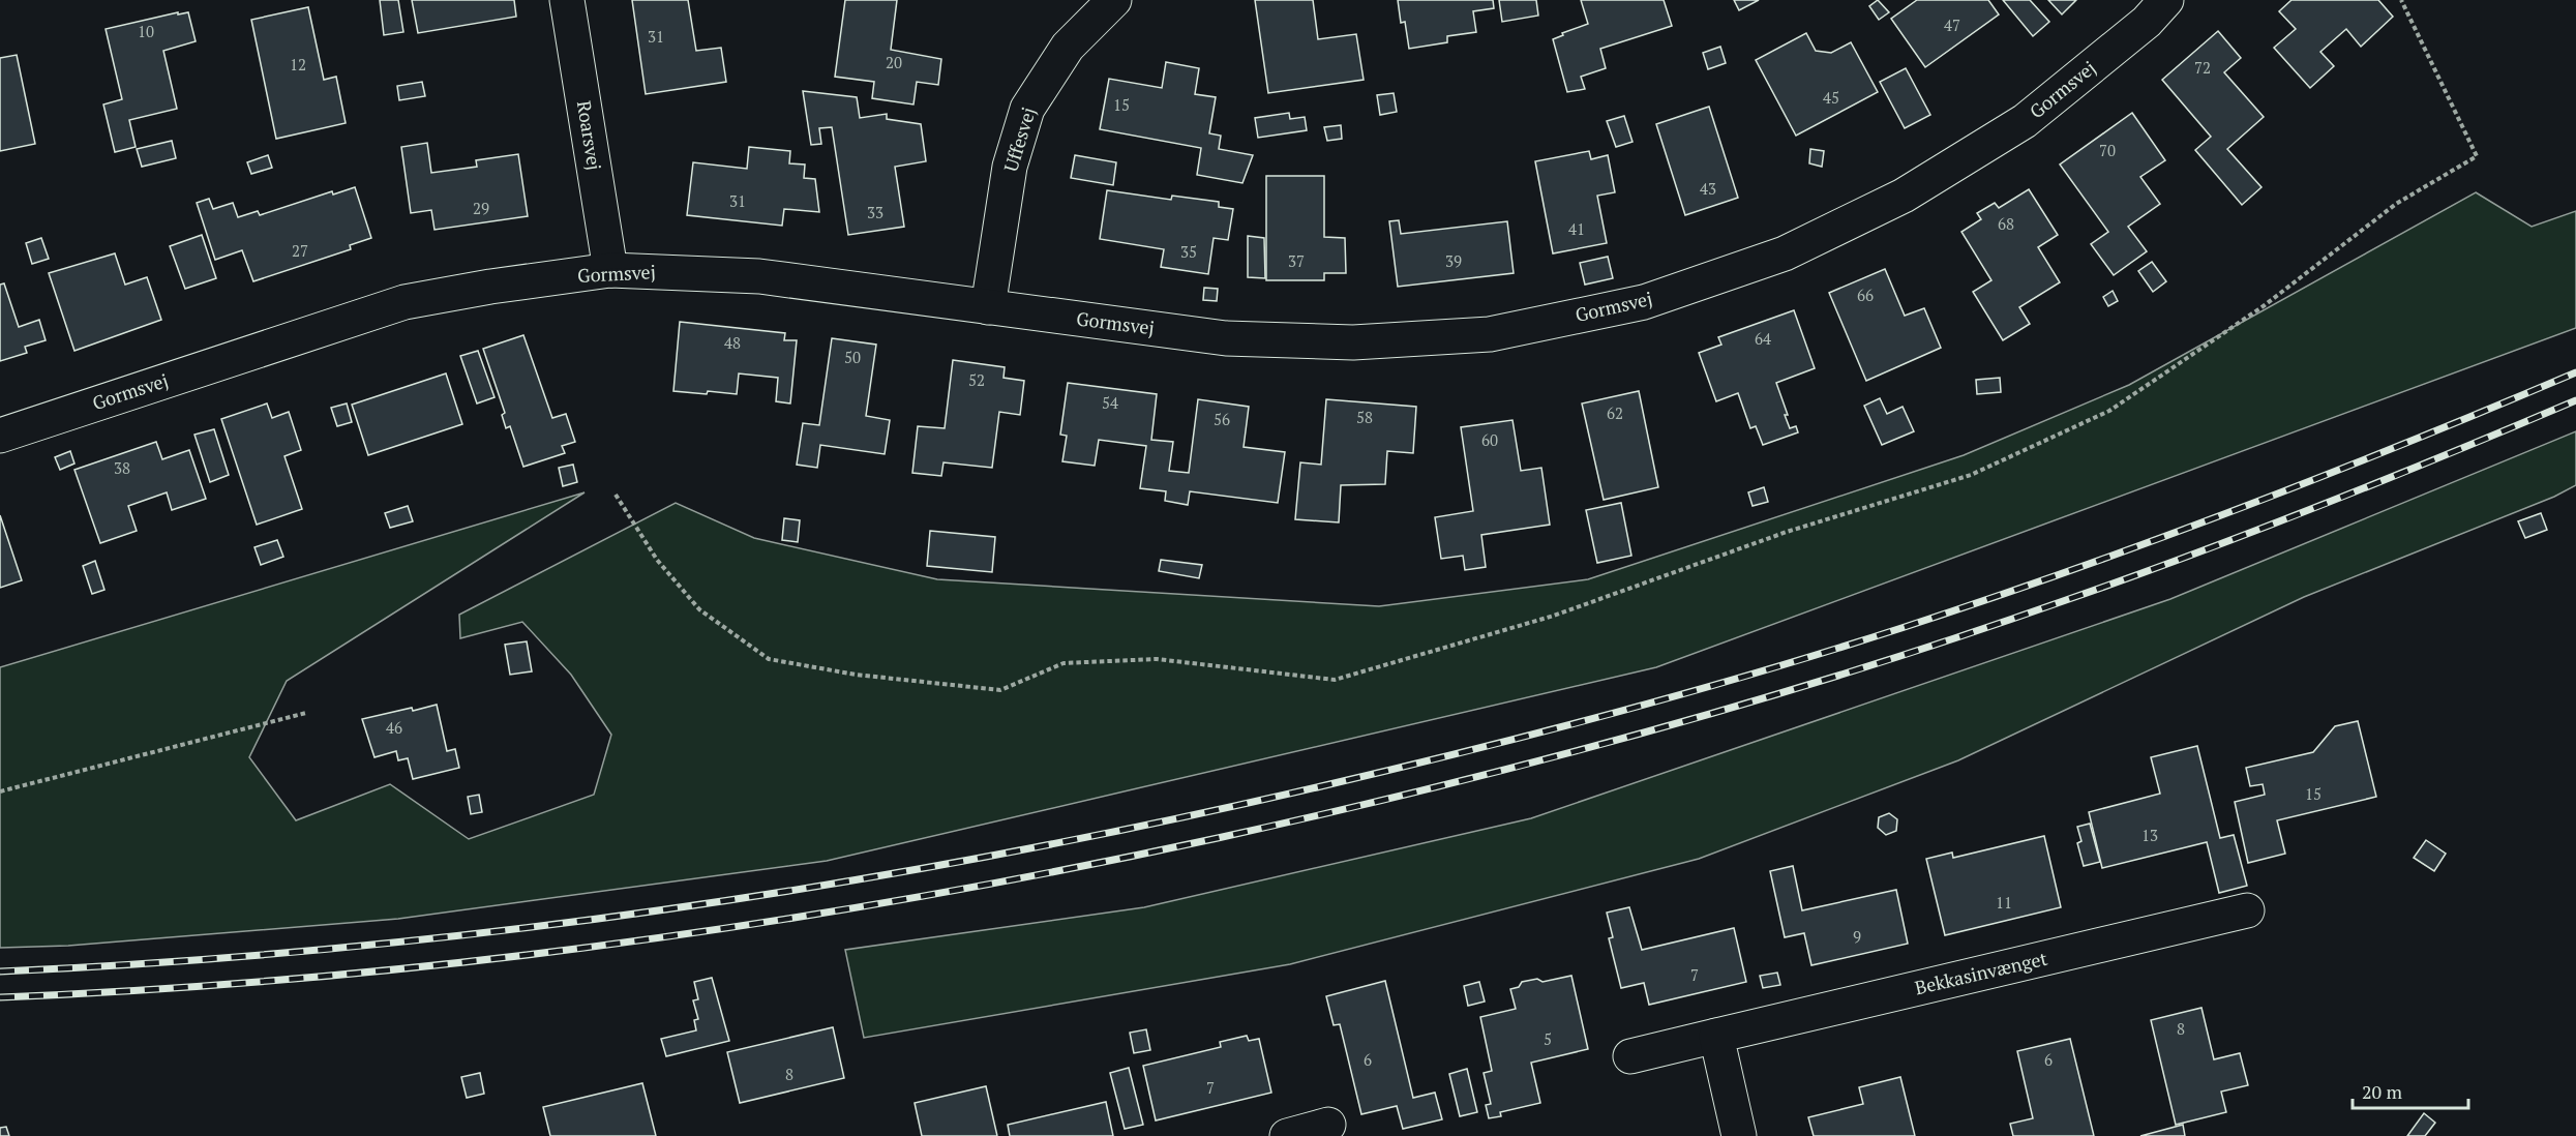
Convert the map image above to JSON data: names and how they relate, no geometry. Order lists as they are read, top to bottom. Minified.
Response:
{"streets":{"street":["Gormsvej","Roarsvej","Uffesvej","Bekkasinvænget"]},"crossings":[["Gormsvej","Roarsvej"],["Gormsvej","Uffesvej"]],"house_numbers":["47","10","31","20","12","72","45","15","70","43","31","29","33","68","41","27","35","37","39","66","64","48","50","52","54","62","58","56","60","38","46","15","13","11","9","7","8","5","6","6","8","7"],"scale_bar":"20 m"}
